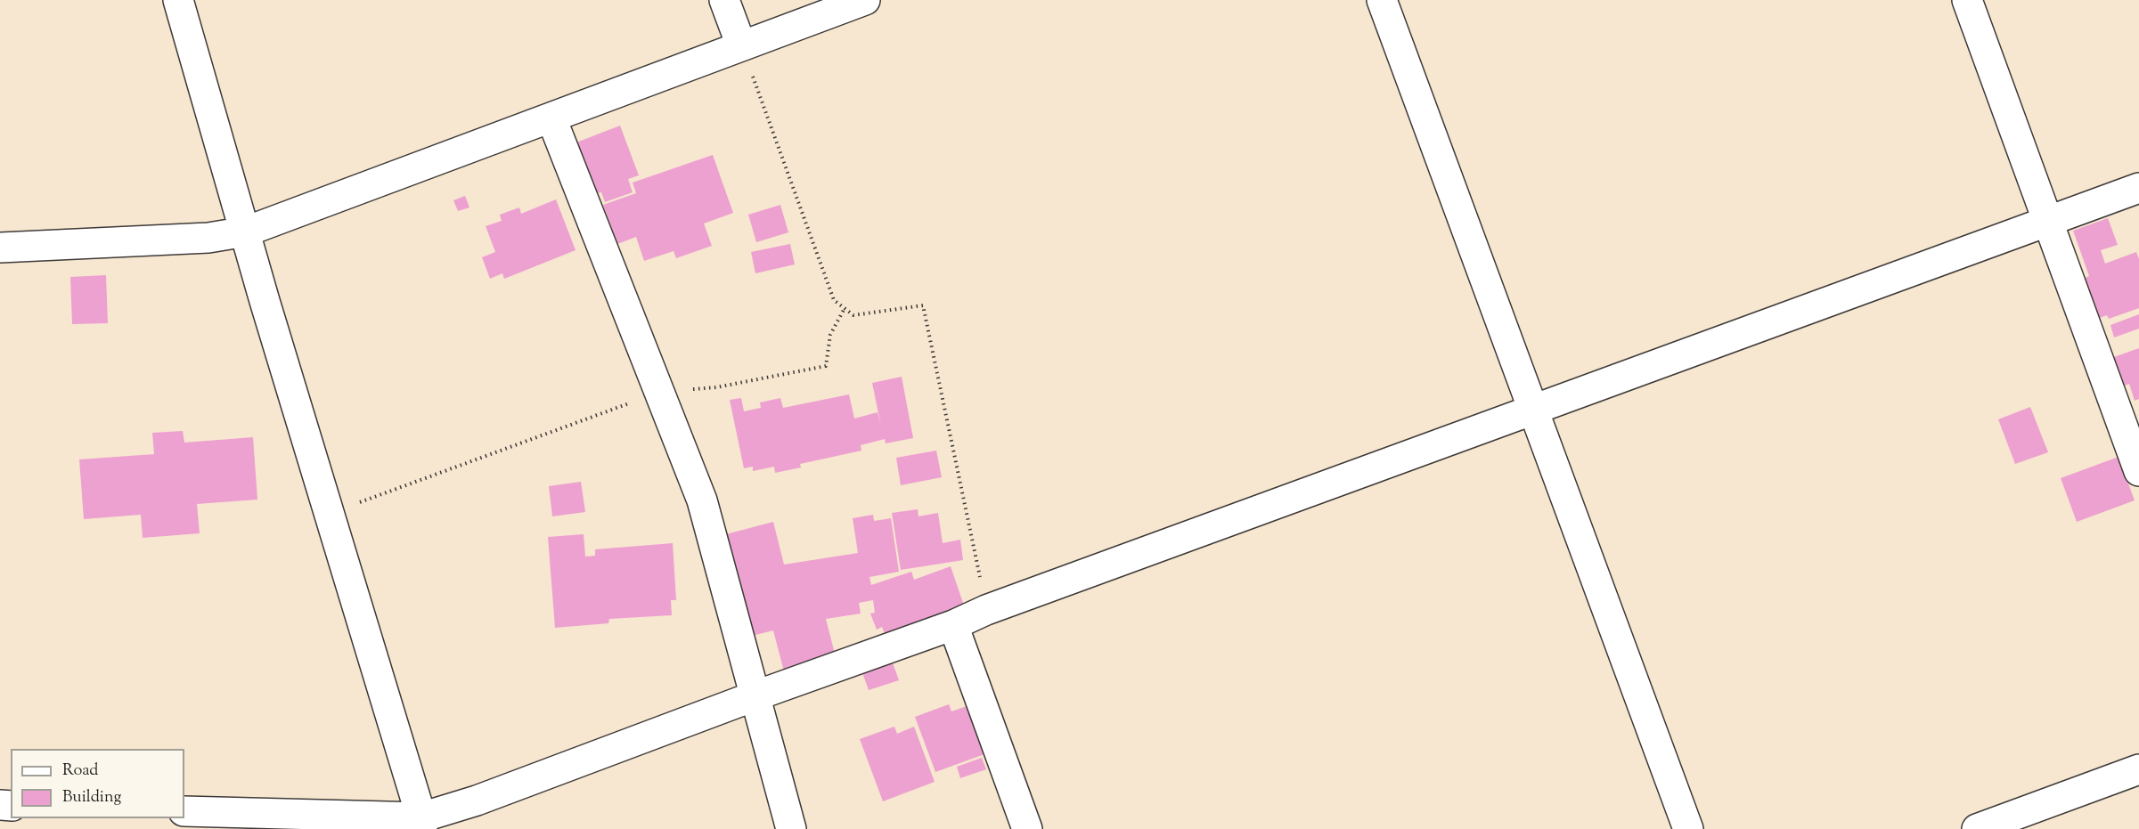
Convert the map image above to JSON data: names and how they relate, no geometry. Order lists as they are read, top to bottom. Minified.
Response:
{"legend":["Road","Building"]}
